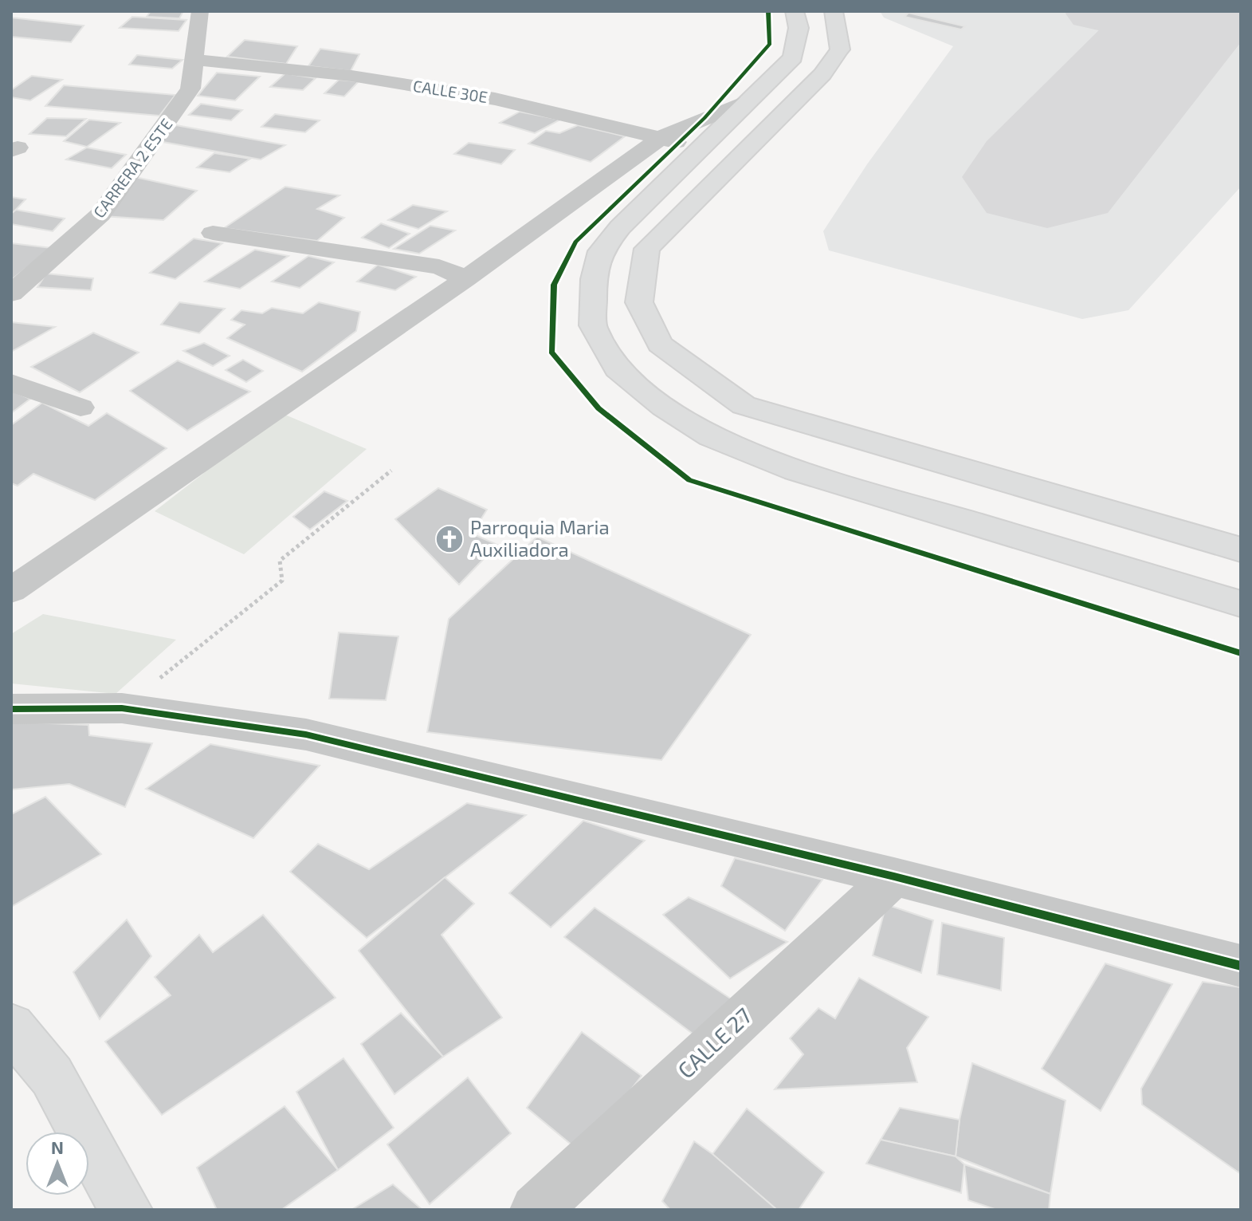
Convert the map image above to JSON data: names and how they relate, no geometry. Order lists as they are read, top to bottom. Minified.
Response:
{"streets":{"street":["CALLE 30E","CARRERA 2 ESTE","CALLE 27"]},"crossings":[["CALLE 30E","CARRERA 2 ESTE"]],"places":{"church":["Parroquia Maria Auxiliadora"]},"north":"top"}
